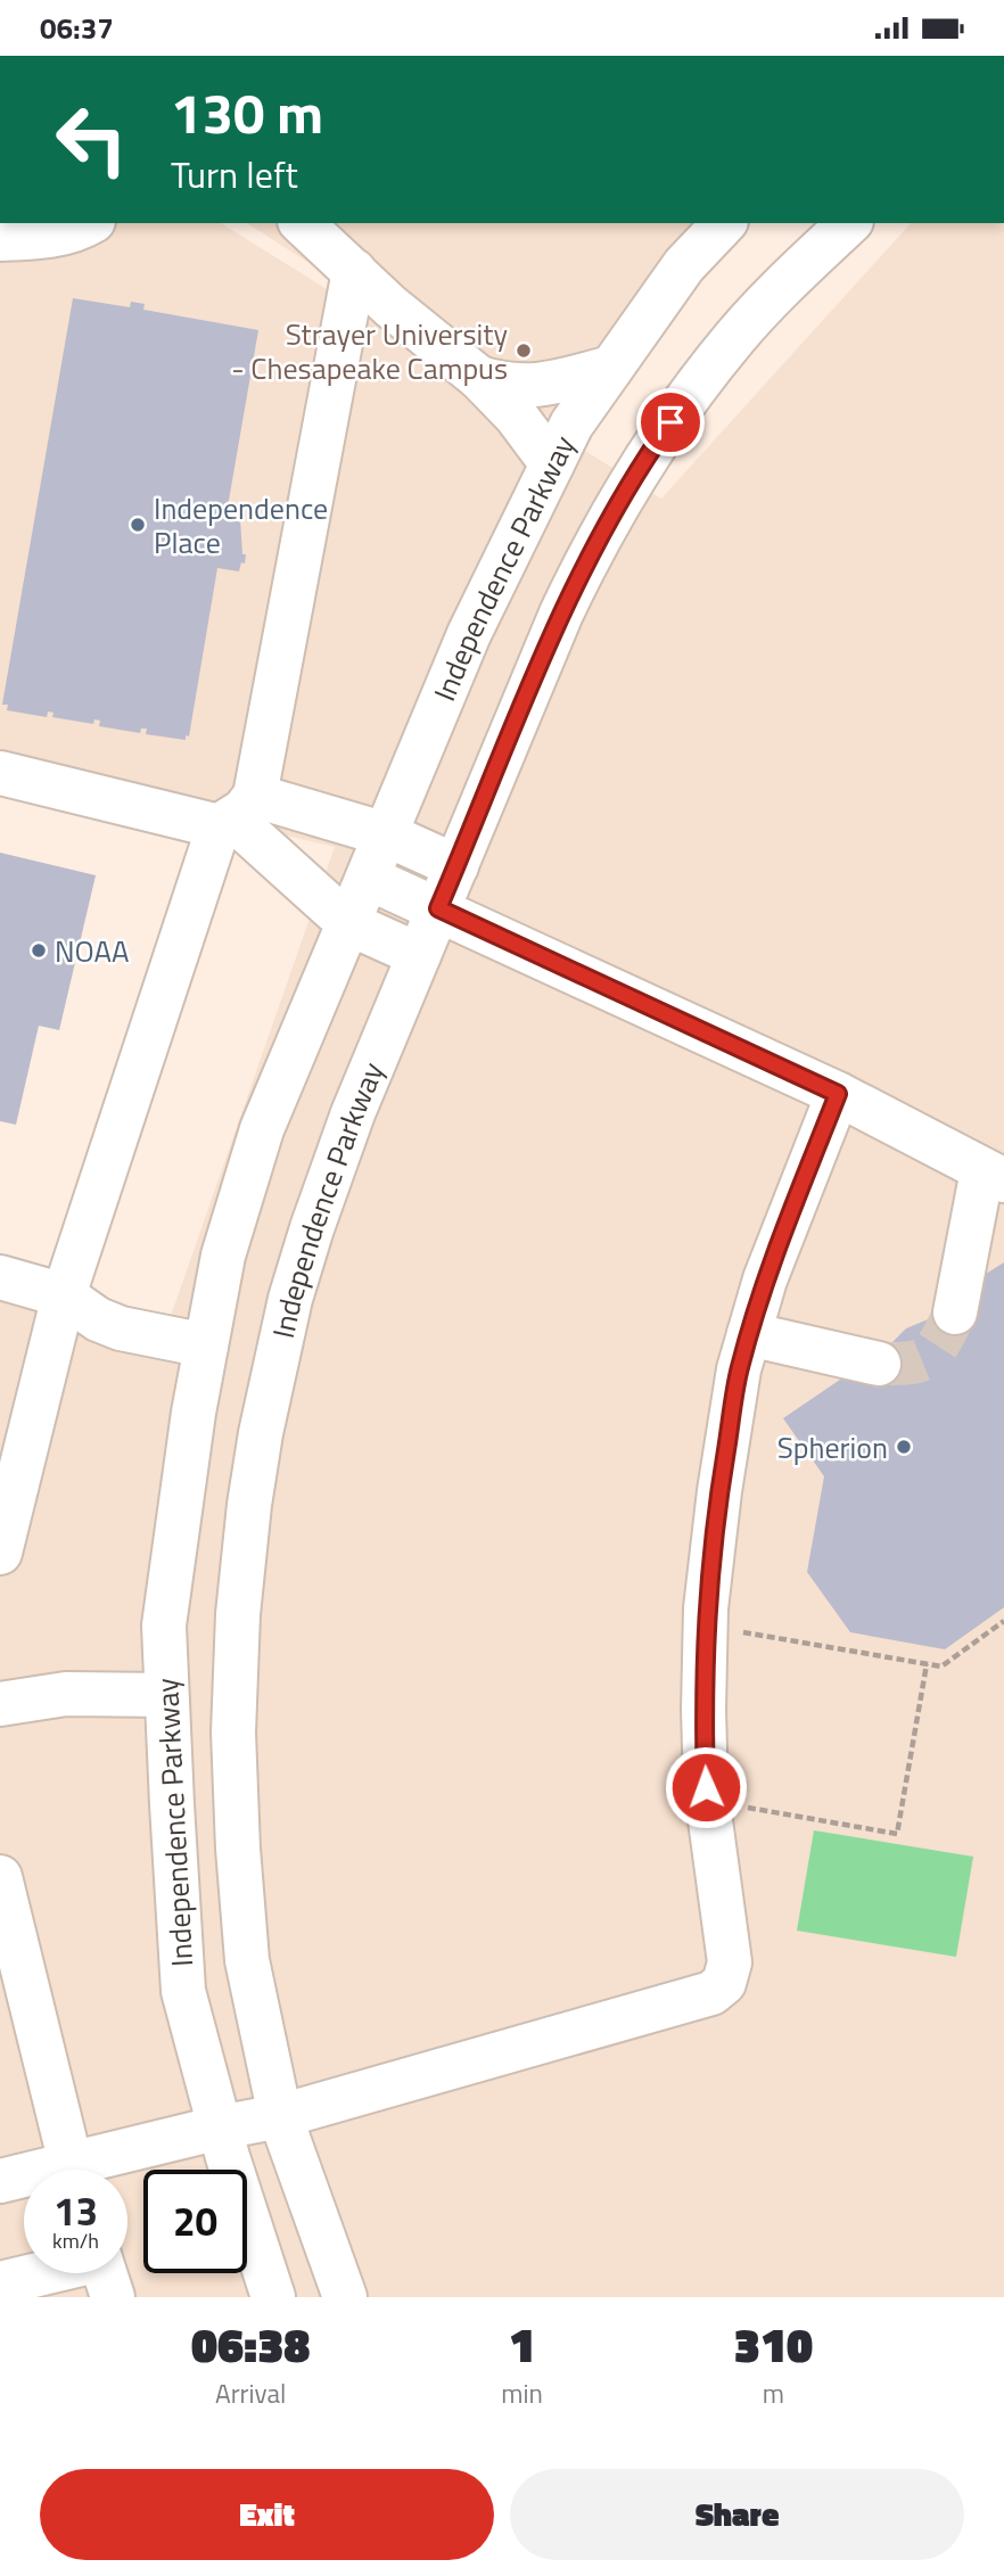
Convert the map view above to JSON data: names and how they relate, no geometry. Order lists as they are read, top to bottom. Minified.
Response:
{"streets":{"street":["Independence Parkway"]},"places":["Strayer University - Chesapeake Campus","Independence Place","NOAA","Spherion"],"page":{"status":"06:37","turn":["130 m","Turn left"],"speed":"13 km/h","limit":"20","eta":["06:38","Arrival","1","min","310","m"],"buttons":["Exit","Share"]}}
